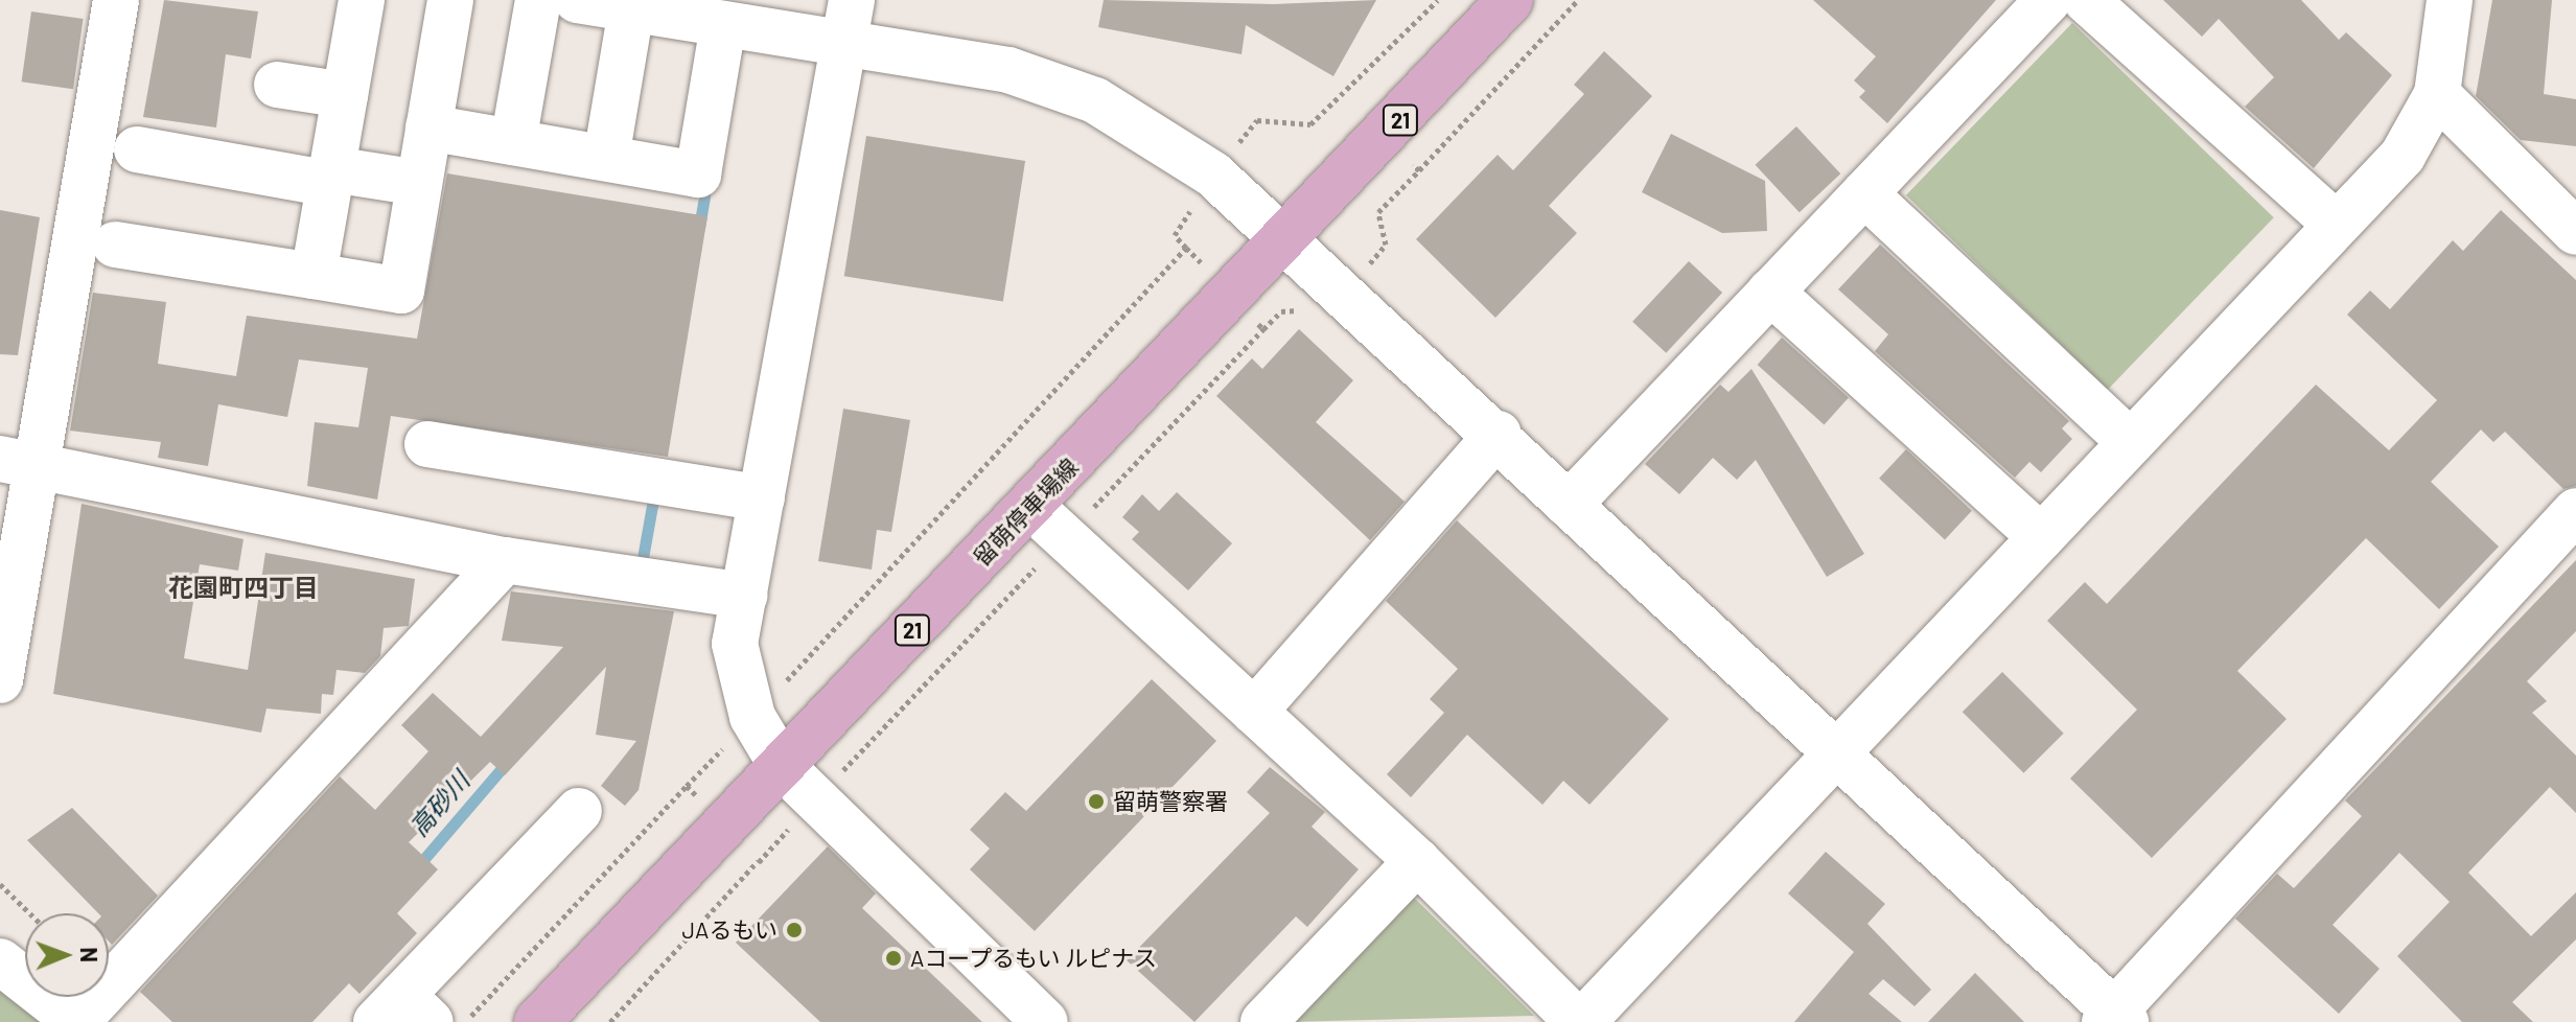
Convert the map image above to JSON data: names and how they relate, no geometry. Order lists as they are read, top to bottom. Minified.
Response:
{"streets":{"main road":["21","留萌停車場線"]},"districts":["花園町四丁目"],"water":["高砂川"],"places":["留萌警察署","JAるもい","Aコープるもい ルピナス"],"north":"right"}
